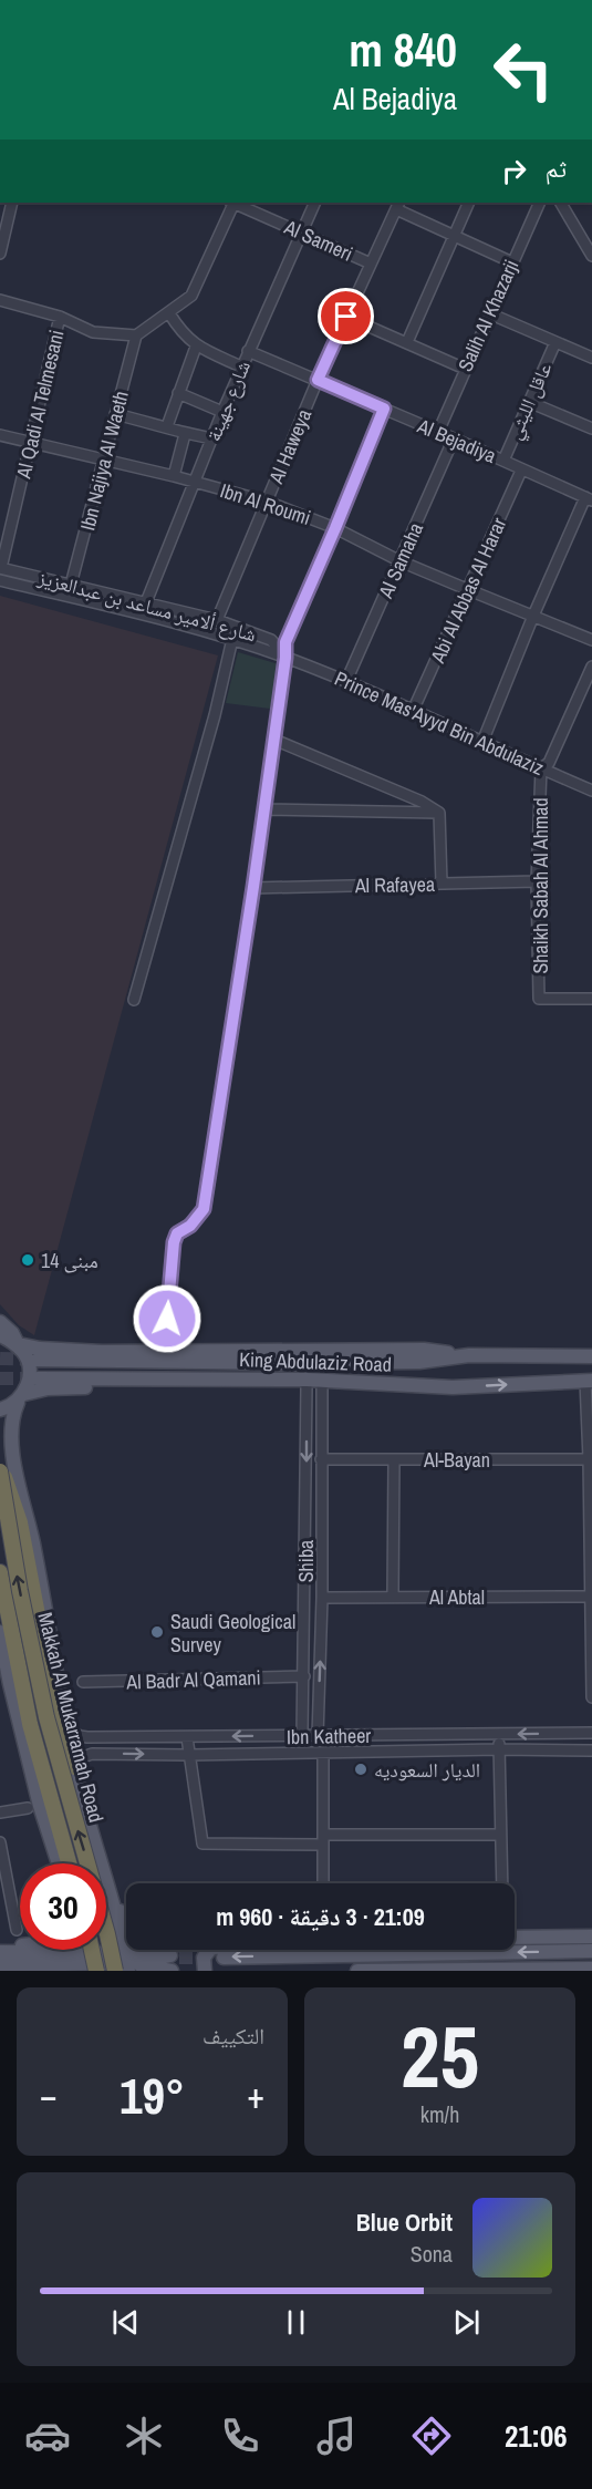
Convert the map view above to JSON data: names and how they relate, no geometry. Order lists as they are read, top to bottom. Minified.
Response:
{"streets":{"highway":["Makkah Al Mukarramah Road"],"main road":["King Abdulaziz Road"],"street":["Al Sameri","Salih Al Khazarji","شارع جهينة","عاقل الليثي","Al Qadi Al Telmesani","Al Bejadiya","Al Haweya","Ibn Najiya Al Waeth","Ibn Al Roumi","Al Samaha","Abi Al Abbas Al Harar","شارع ألامير مساعد بن عبدالعزيز","Prince Mas'Ayyd Bin Abdulaziz","Al Rafayea","Shaikh Sabah Al Ahmad","Al-Bayan","Shiba","Al Abtal","Al Badr Al Qamani","Ibn Katheer"]},"crossings":[["Al Sameri","شارع جهينة"],["Al Sameri","Al Haweya"],["Salih Al Khazarji","Al Bejadiya"],["شارع جهينة","Al Bejadiya"],["شارع جهينة","Ibn Al Roumi"],["شارع جهينة","شارع ألامير مساعد بن عبدالعزيز"],["عاقل الليثي","Al Bejadiya"],["Al Qadi Al Telmesani","Ibn Al Roumi"],["Al Qadi Al Telmesani","شارع ألامير مساعد بن عبدالعزيز"],["Al Bejadiya","Al Haweya"],["Al Bejadiya","Al Samaha"],["Al Bejadiya","Abi Al Abbas Al Harar"],["Al Haweya","Ibn Al Roumi"],["Al Haweya","شارع ألامير مساعد بن عبدالعزيز"],["Ibn Najiya Al Waeth","Ibn Al Roumi"],["Ibn Najiya Al Waeth","شارع ألامير مساعد بن عبدالعزيز"],["Ibn Al Roumi","Al Samaha"],["Ibn Al Roumi","Abi Al Abbas Al Harar"],["Al Samaha","Prince Mas'Ayyd Bin Abdulaziz"],["Abi Al Abbas Al Harar","Prince Mas'Ayyd Bin Abdulaziz"],["شارع ألامير مساعد بن عبدالعزيز","Prince Mas'Ayyd Bin Abdulaziz"],["Prince Mas'Ayyd Bin Abdulaziz","Shaikh Sabah Al Ahmad"],["Al Rafayea","Shaikh Sabah Al Ahmad"],["Al-Bayan","Shiba"],["Shiba","Al Abtal"],["Shiba","Al Badr Al Qamani"],["Shiba","Ibn Katheer"]],"places":["مبنى 14","Saudi Geological Survey","الديار السعوديه"],"page":{"turn":["840 m","Al Bejadiya"],"then":"ثم","limit":"30","trip":"21:09 · 3 دقيقة · 960 m","tile":[["25","km/h"],"التكييف"],"heat":["−","19°","+"],"song":["Blue Orbit","Sona"],"tabs":"21:06"}}
